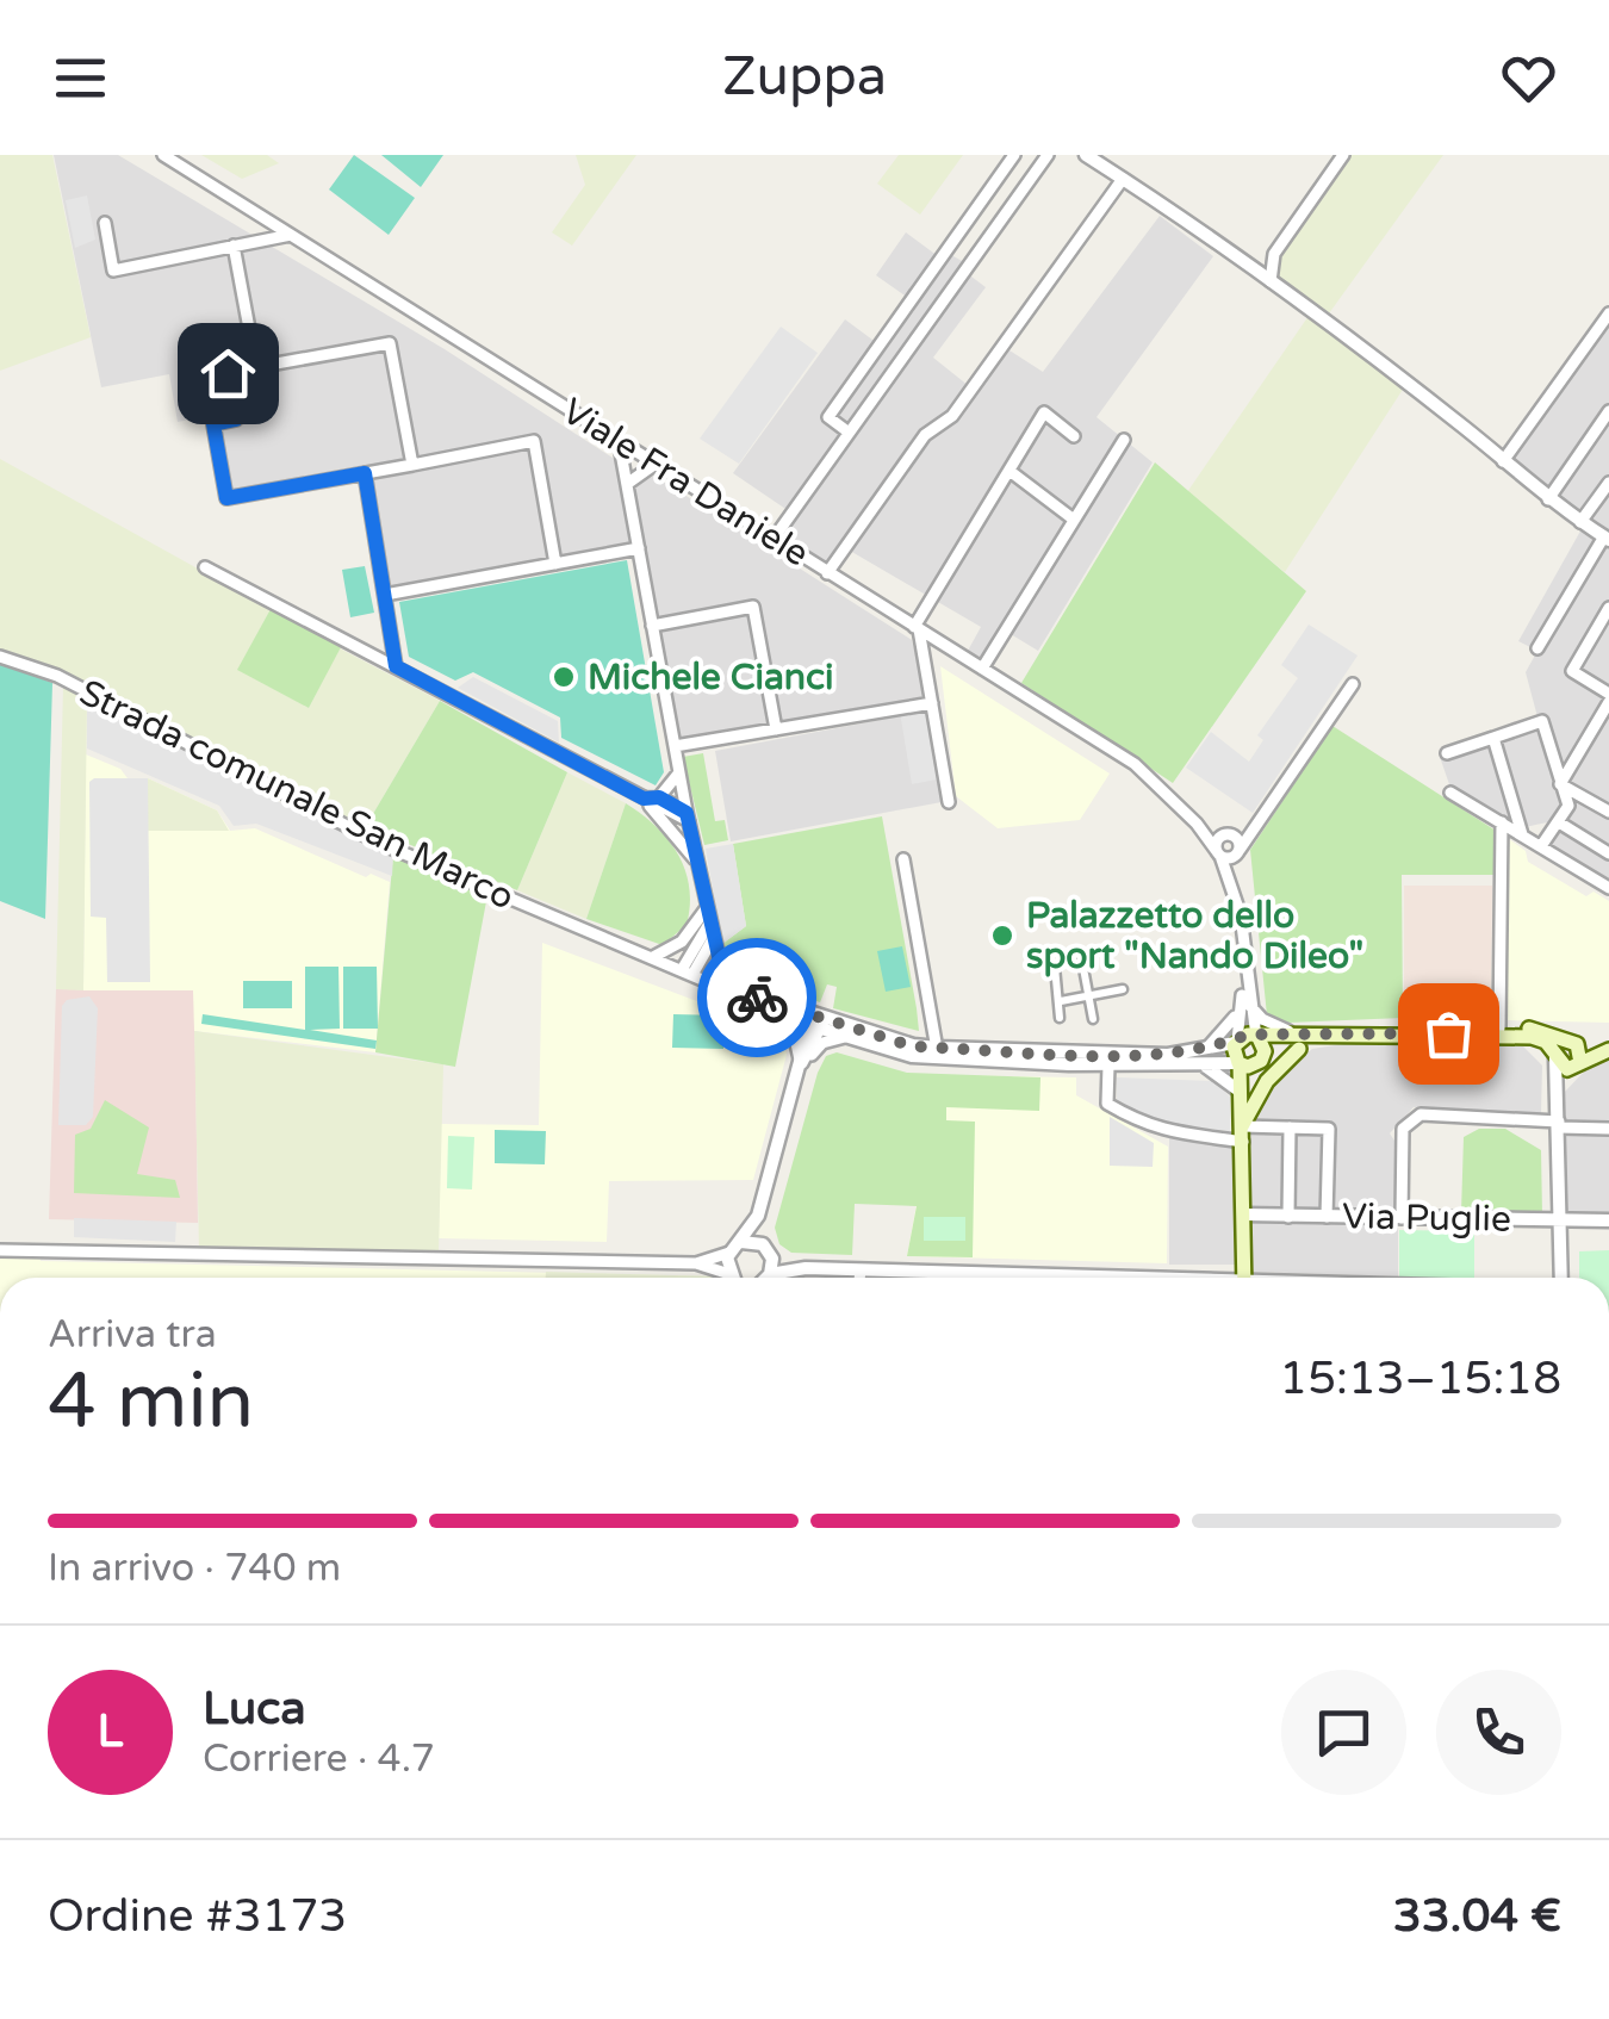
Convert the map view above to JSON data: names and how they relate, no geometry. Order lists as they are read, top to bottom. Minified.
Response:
{"streets":{"street":["Viale Fra Daniele","Strada comunale San Marco","Via Puglie"]},"places":["Michele Cianci","Palazzetto dello sport \"Nando Dileo\""],"page":{"header":"Zuppa","heading":["4 min","Arriva tra","15:13–15:18"],"panel":["Luca","Corriere · 4.7","Ordine #3173","33.04 €"],"bar":"In arrivo · 740 m","round":"L"}}
